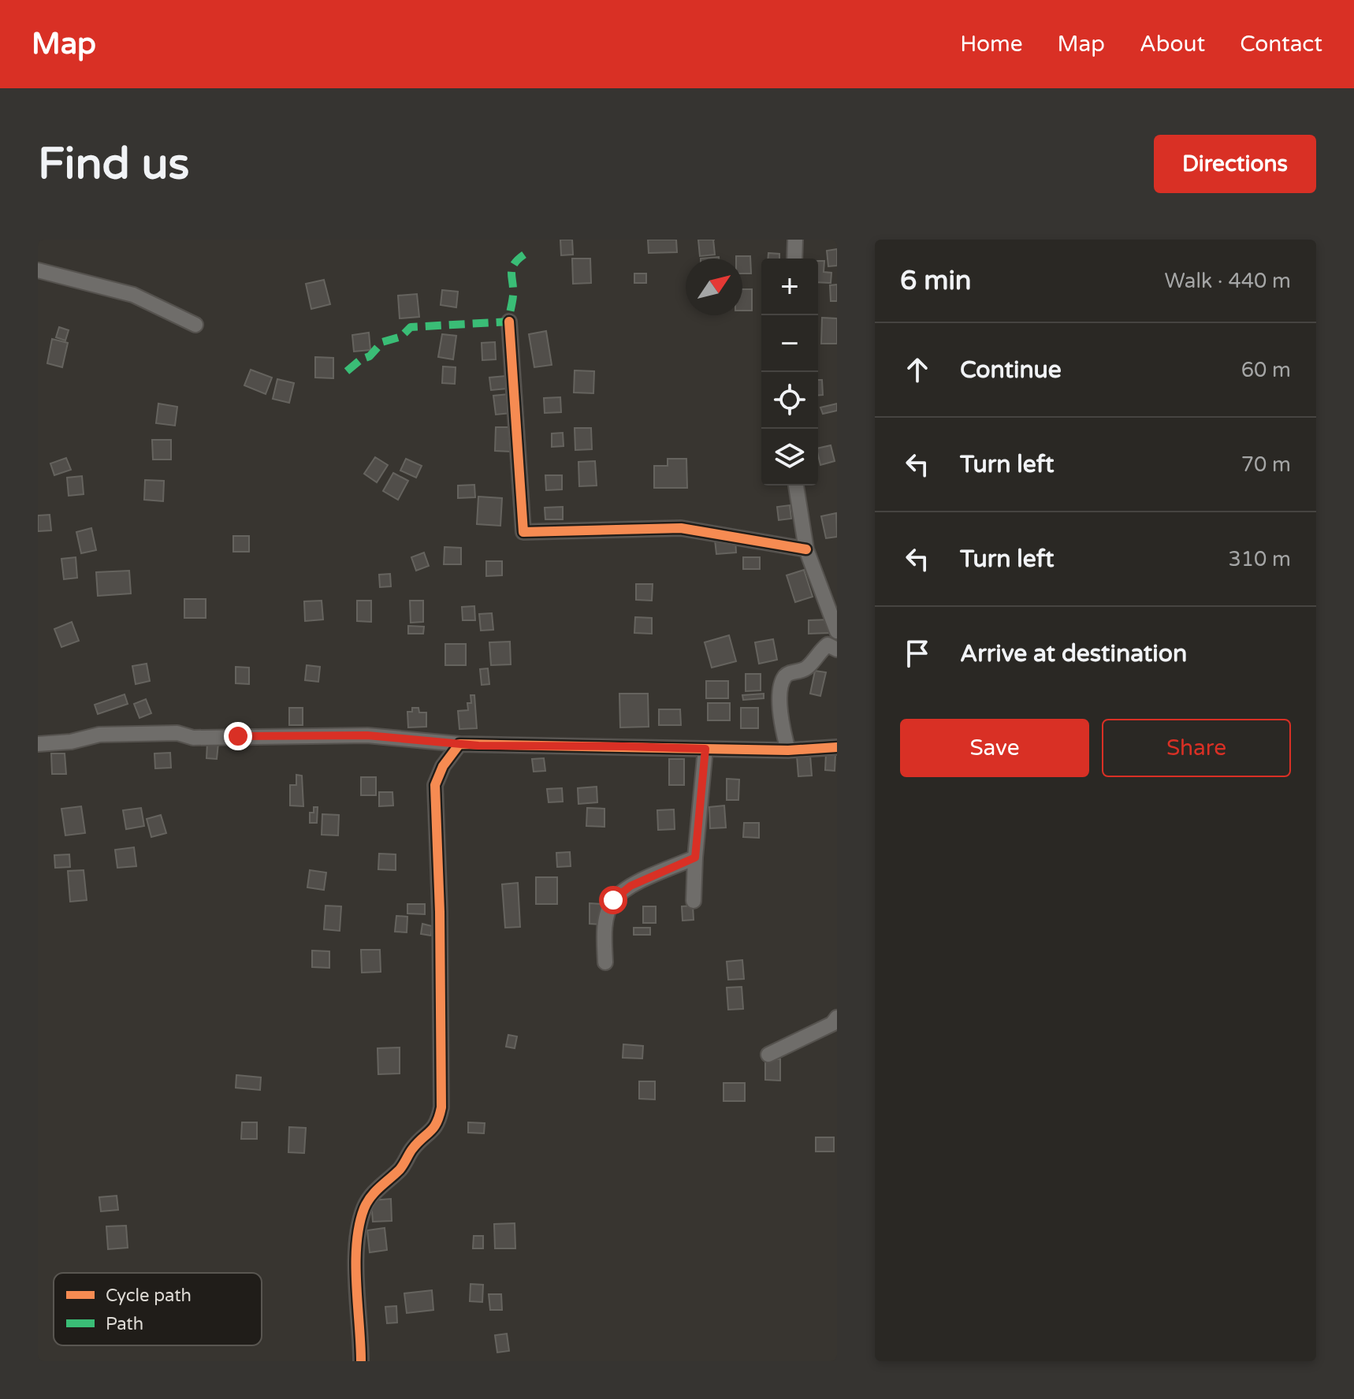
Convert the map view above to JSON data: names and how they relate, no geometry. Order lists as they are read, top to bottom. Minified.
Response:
{"legend":["Cycle path","Path"],"north":"top right","page":{"header":"Map","nav":["Home","Map","About","Contact"],"buttons":["Directions",["Save","Share"]],"title":"Find us","heading":["6 min","Walk · 440 m"],"map_buttons":["+","−"],"list":[["Continue","60 m"],["Turn left","70 m"],["Turn left","310 m"],"Arrive at destination"]}}
